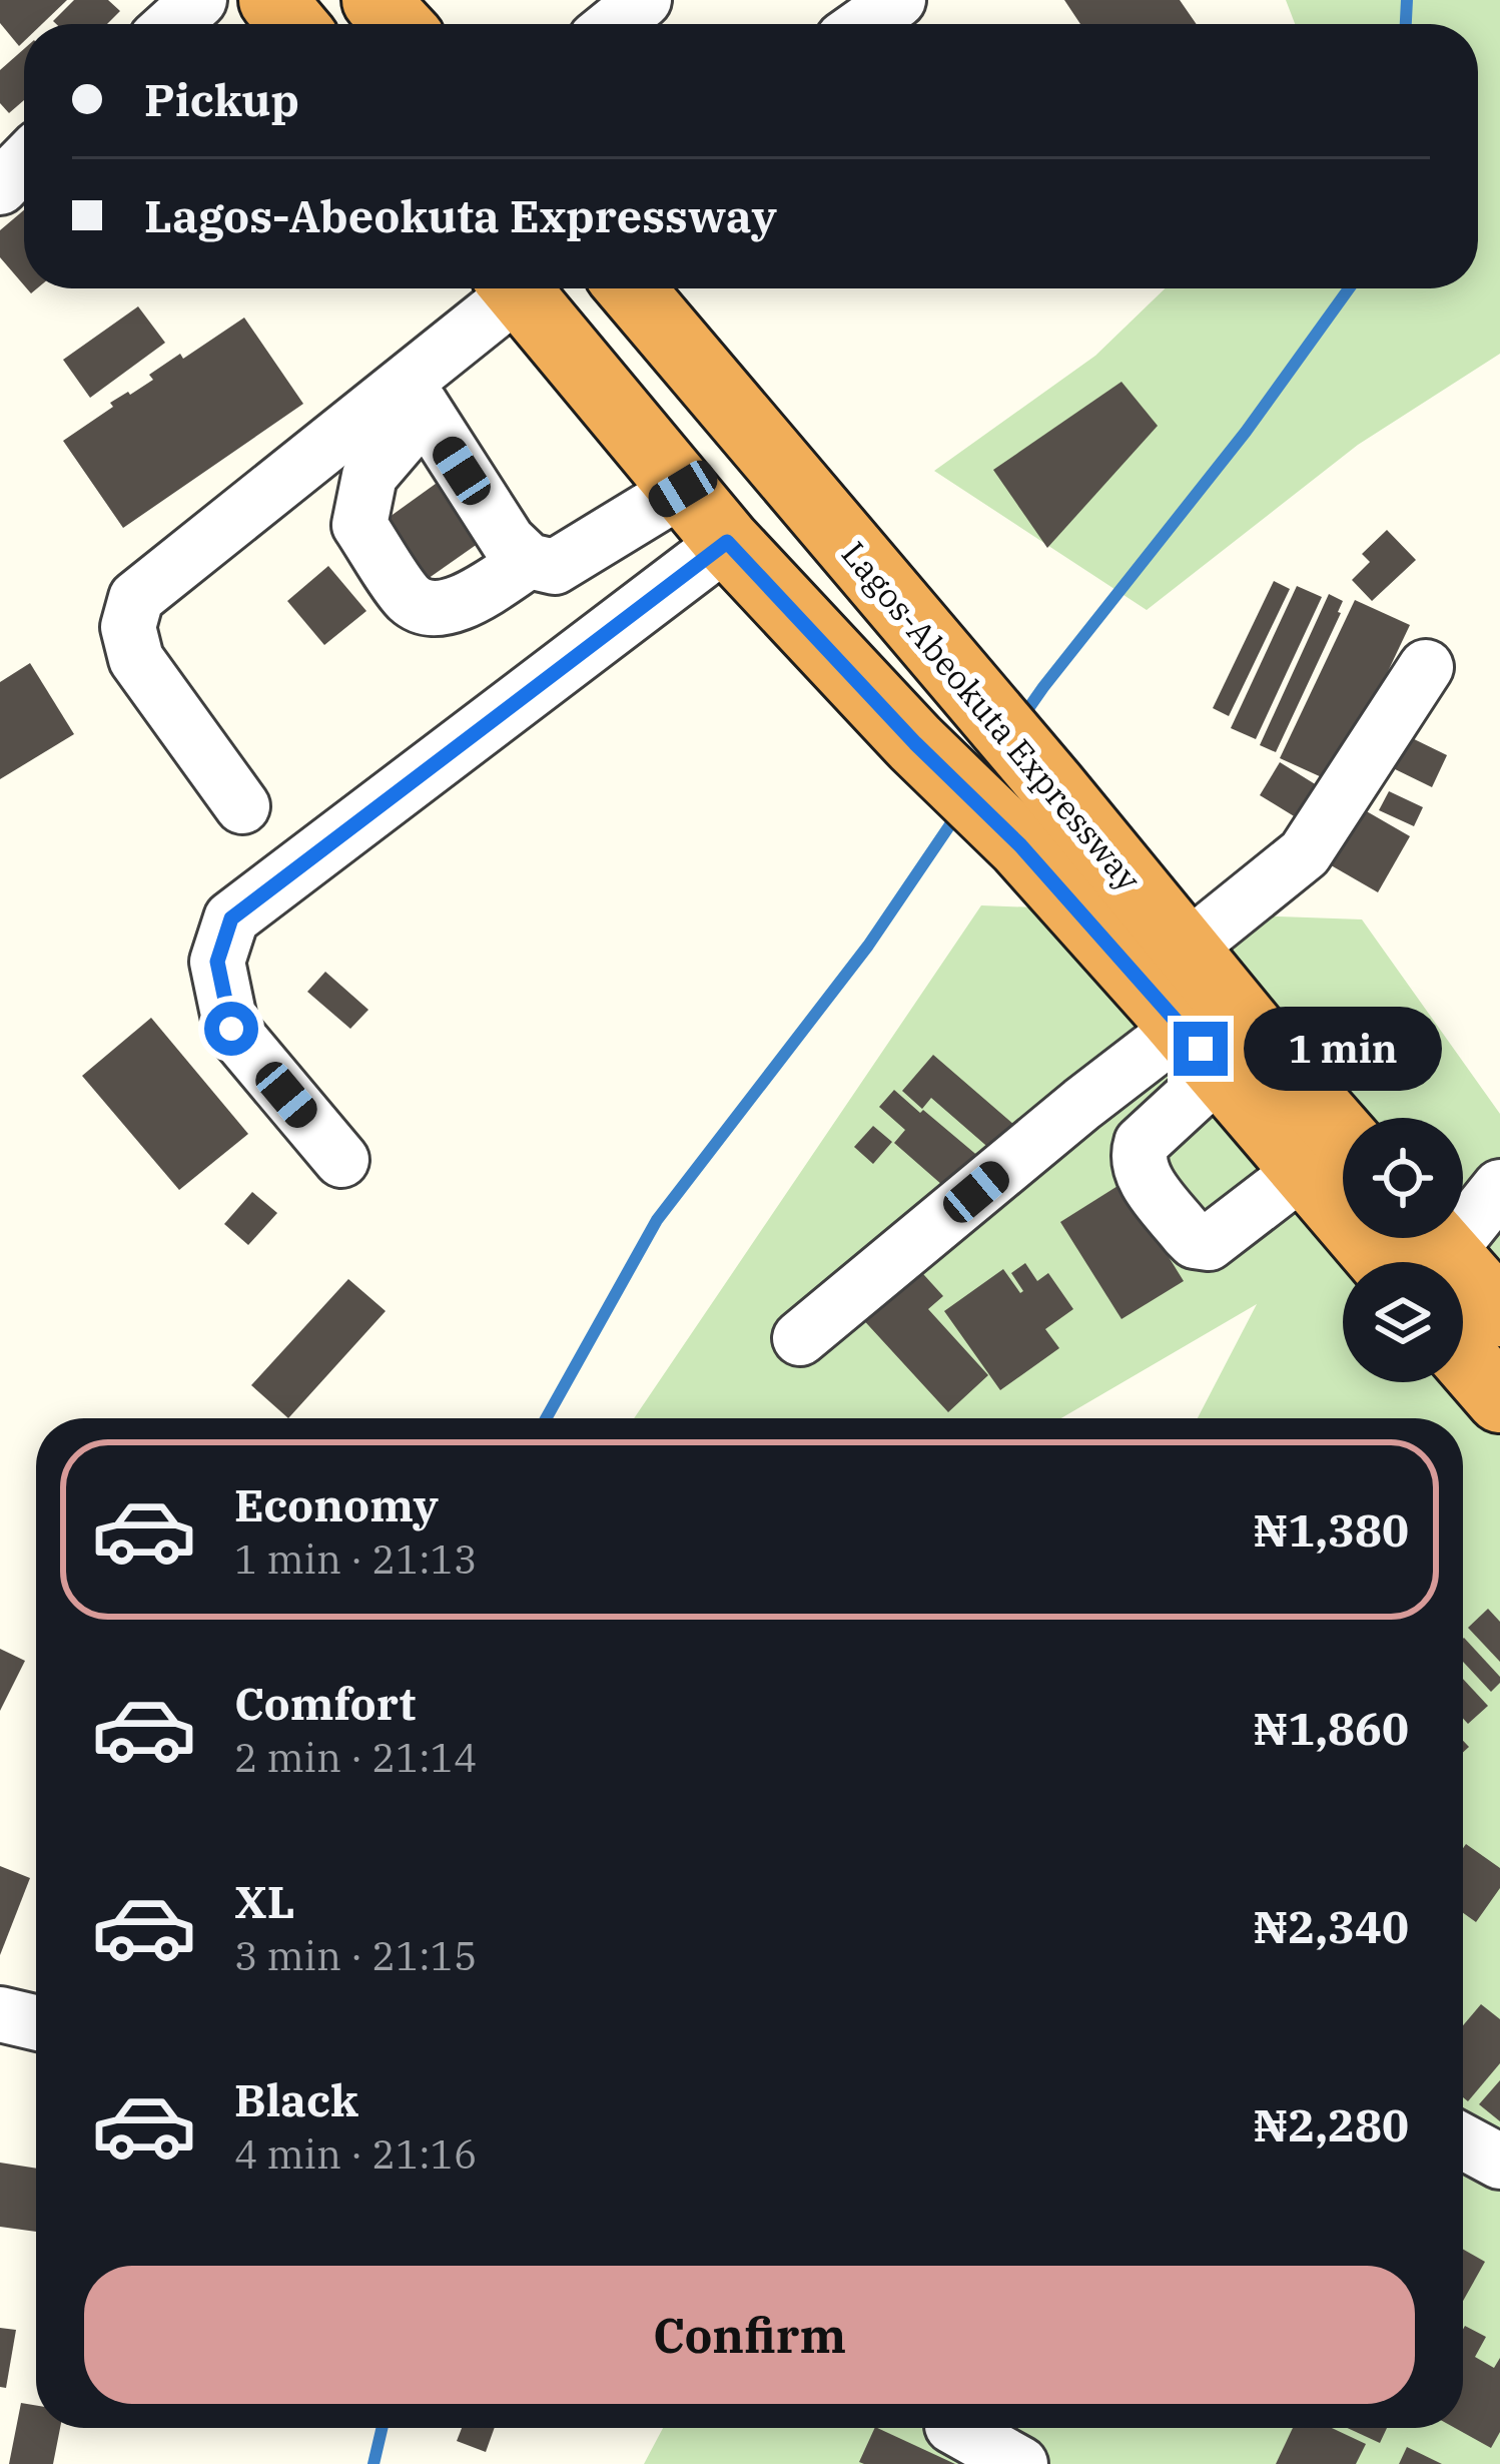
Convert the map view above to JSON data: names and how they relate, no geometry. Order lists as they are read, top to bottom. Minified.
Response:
{"streets":{"highway":["Lagos-Abeokuta Expressway"]},"page":{"banner":["Pickup","Lagos-Abeokuta Expressway"],"bubble":"1 min","list":[{"name":"Economy","note":"1 min · 21:13","value":"₦1,380"},{"name":"Comfort","note":"2 min · 21:14","value":"₦1,860"},{"name":"XL","note":"3 min · 21:15","value":"₦2,340"},{"name":"Black","note":"4 min · 21:16","value":"₦2,280"}],"buttons":"Confirm"}}
